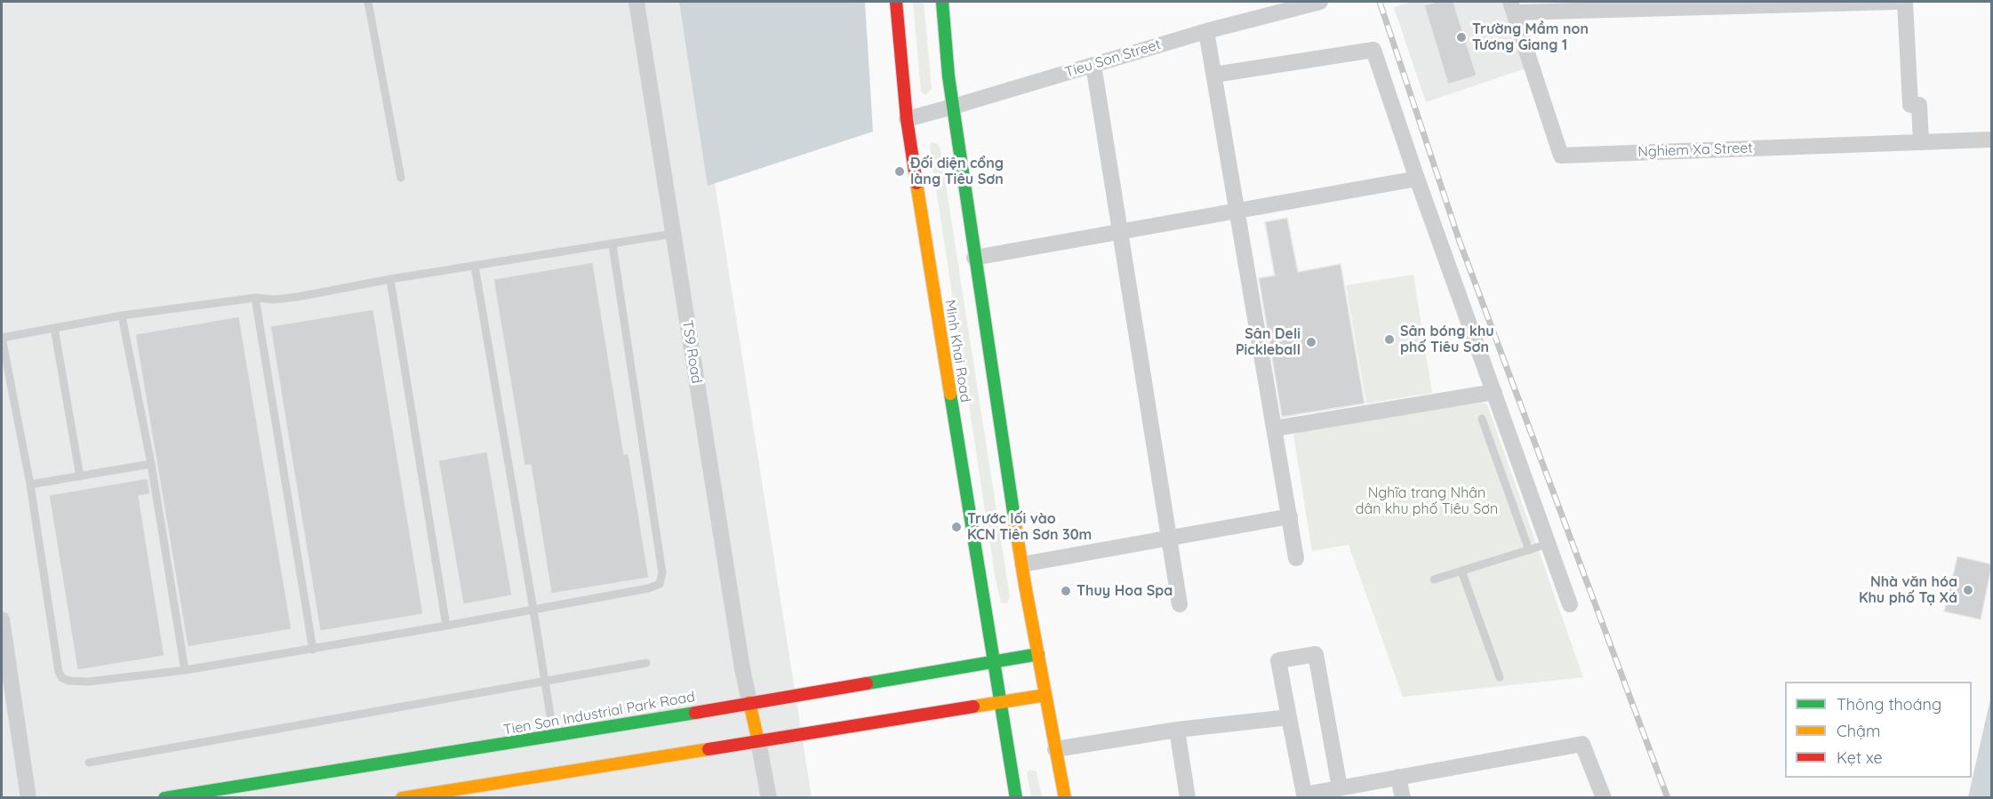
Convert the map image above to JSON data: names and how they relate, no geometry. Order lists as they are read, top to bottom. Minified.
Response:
{"streets":{"main road":["Minh Khai Road","Tien Son Industrial Park Road"],"street":["Tieu Son Street","Nghiem Xa Street","TS9 Road"]},"crossings":[["Tieu Son Street","Minh Khai Road"],["Minh Khai Road","Tien Son Industrial Park Road"],["TS9 Road","Tien Son Industrial Park Road"]],"parks":["Nghĩa trang Nhân dân khu phố Tiêu Sơn"],"places":["Trường Mầm non Tương Giang 1","Đối diện cổng làng Tiêu Sơn","Sân bóng khu phố Tiêu Sơn","Sân Deli Pickleball","Trước lối vào KCN Tiên Sơn 30m","Nhà văn hóa Khu phố Tạ Xá","Thuy Hoa Spa"],"legend":["Thông thoáng","Chậm","Kẹt xe"]}
